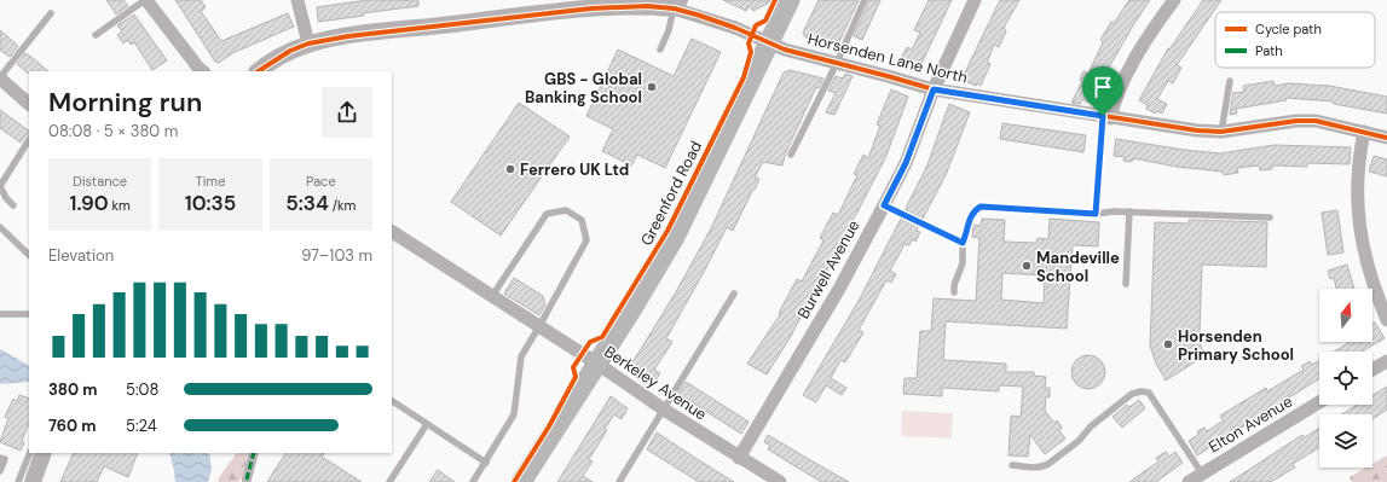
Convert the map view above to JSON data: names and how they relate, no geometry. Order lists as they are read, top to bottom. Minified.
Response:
{"streets":{"main road":["Greenford Road"],"street":["Horsenden Lane North","Burwell Avenue","Berkeley Avenue","Elton Avenue"]},"crossings":[["Horsenden Lane North","Greenford Road"],["Horsenden Lane North","Burwell Avenue"],["Greenford Road","Berkeley Avenue"],["Burwell Avenue","Berkeley Avenue"]],"places":["GBS - Global Banking School","Ferrero UK Ltd","Mandeville School","Horsenden Primary School"],"legend":["Cycle path","Path"],"north":"top","page":{"heading":["Morning run","08:08 · 5 × 380 m"],"stats":[["Distance","1.90 km"],["Time","10:35"],["Pace","5:34 /km"]],"chart":["Elevation","97–103 m"],"list":[{"name":"380 m","note":"5:08"},{"name":"760 m","note":"5:24"}]}}
